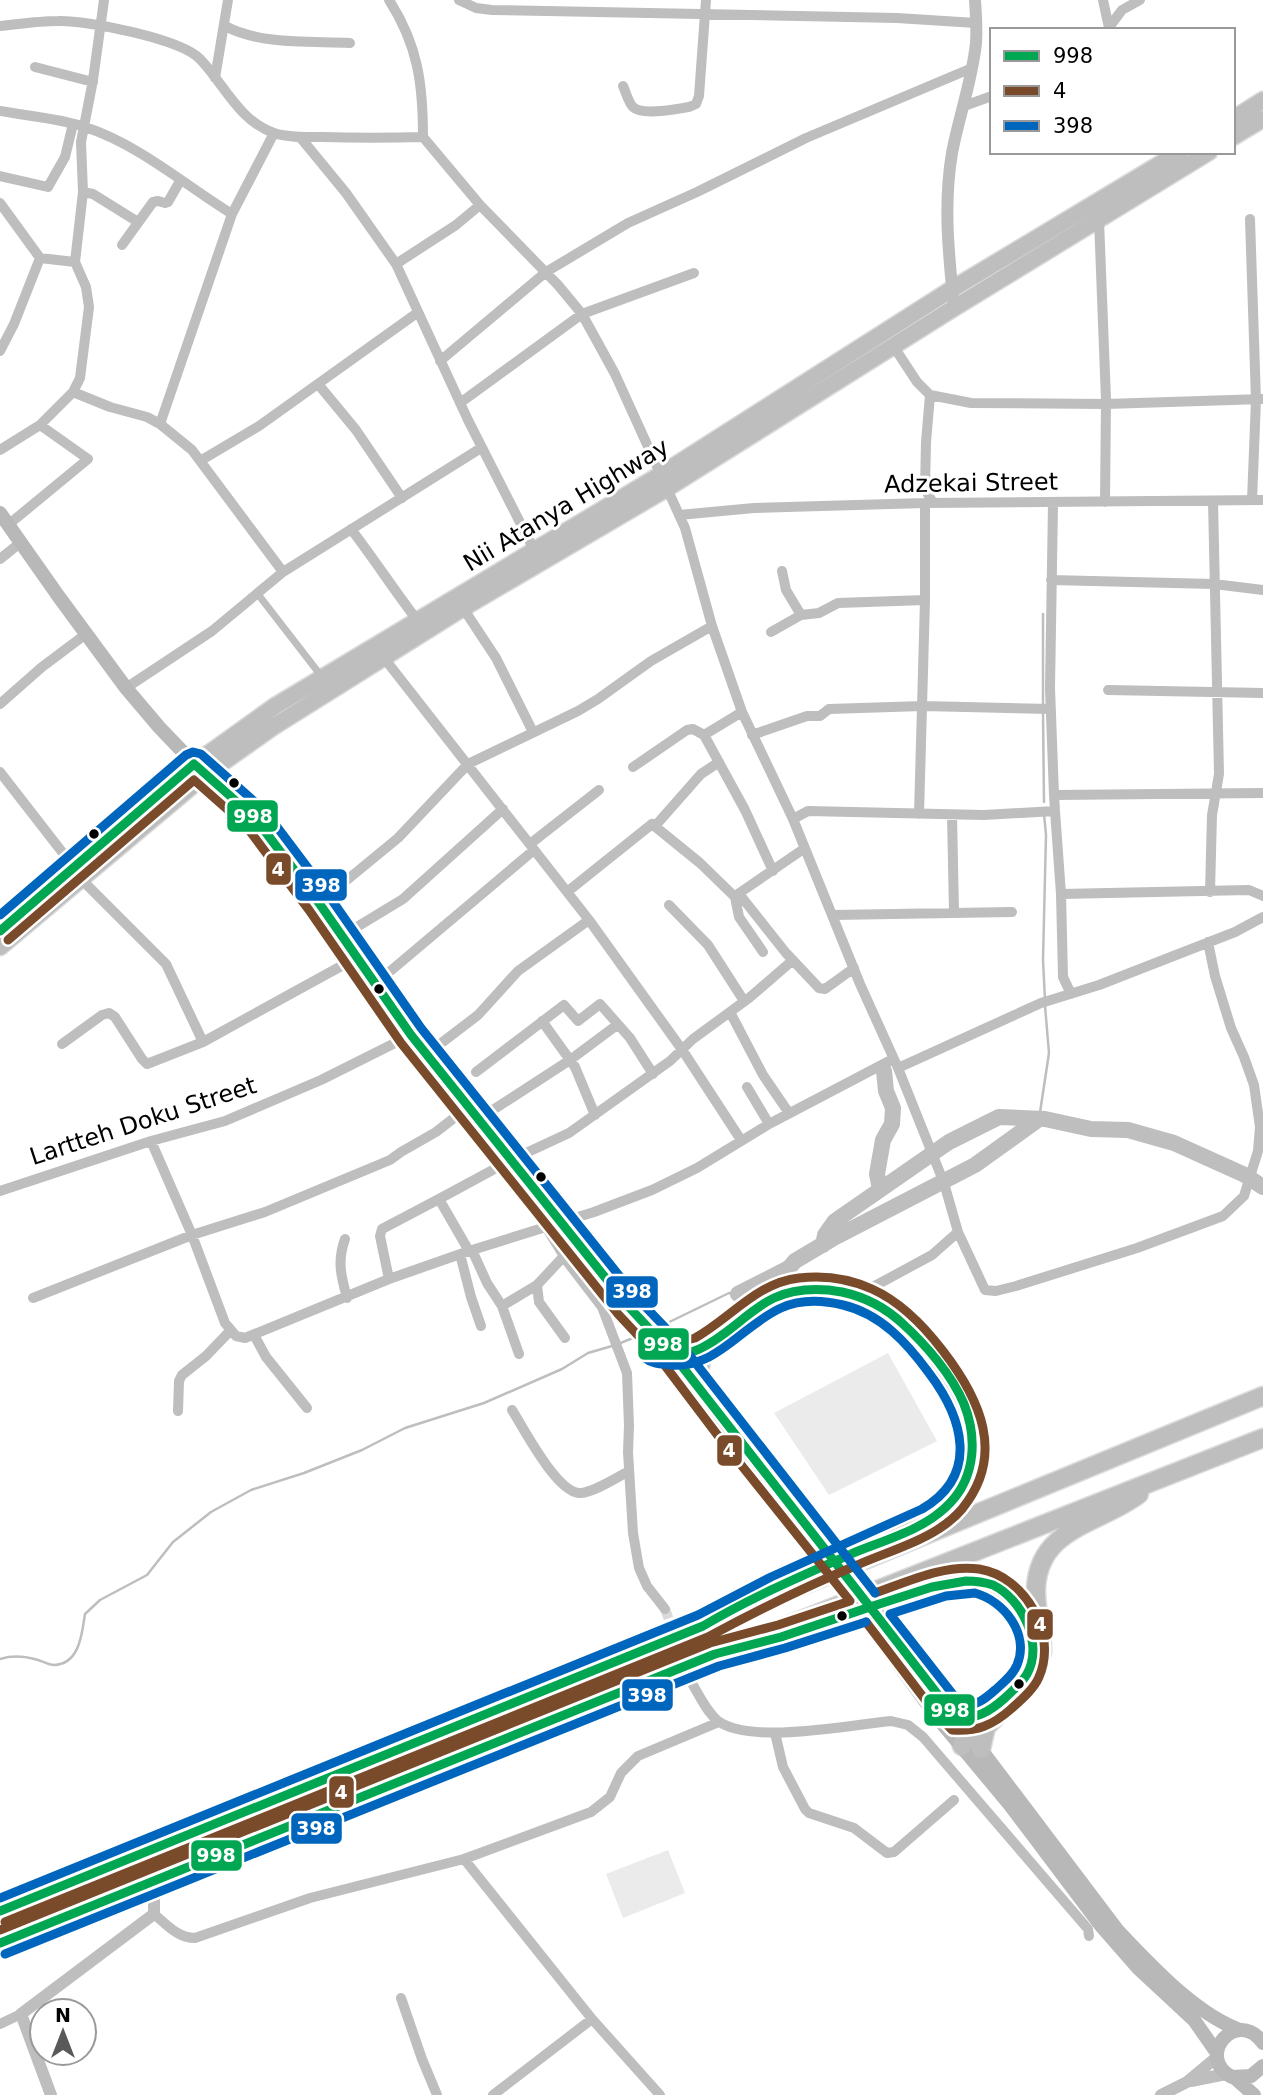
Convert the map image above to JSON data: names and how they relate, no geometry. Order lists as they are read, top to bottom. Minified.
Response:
{"streets":{"main road":["Nii Atanya Highway"],"street":["Adzekai Street","Lartteh Doku Street"]},"lines":["transit line 398","transit line 998","transit line 4"],"legend":["998","4","398"],"north":"top"}
